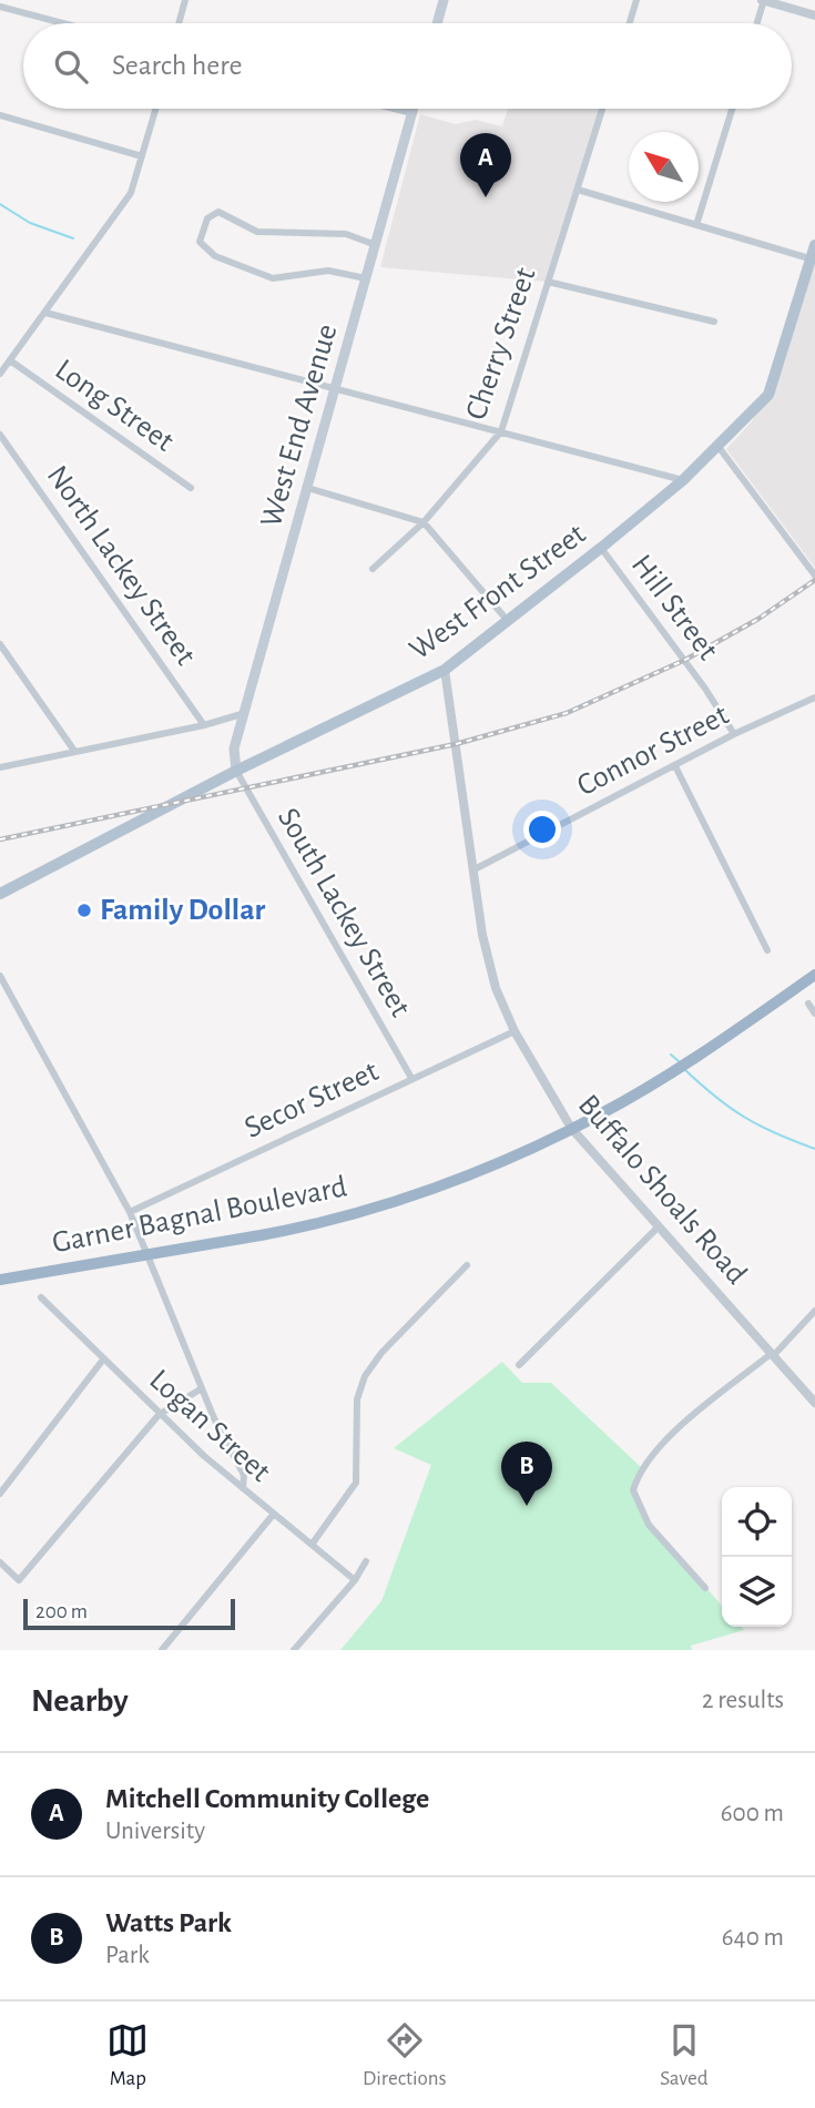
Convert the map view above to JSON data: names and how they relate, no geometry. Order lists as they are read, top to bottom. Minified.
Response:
{"streets":{"highway":["Garner Bagnal Boulevard"],"main road":["West End Avenue","West Front Street"],"street":["Cherry Street","Long Street","North Lackey Street","Hill Street","Connor Street","South Lackey Street","Secor Street","Buffalo Shoals Road","Logan Street"]},"crossings":[["West End Avenue","West Front Street"],["West End Avenue","South Lackey Street"],["West Front Street","Hill Street"],["West Front Street","South Lackey Street"],["West Front Street","Buffalo Shoals Road"],["Hill Street","Connor Street"],["Connor Street","Buffalo Shoals Road"],["South Lackey Street","Secor Street"],["Secor Street","Buffalo Shoals Road"],["Buffalo Shoals Road","Garner Bagnal Boulevard"]],"places":["Family Dollar"],"scale_bar":"200 m","north":"top left","page":{"search":"Search here","pins":["A","B"],"scale":"200 m","heading":["Nearby","2 results"],"list":[{"mark":"A","name":"Mitchell Community College","note":"University","value":"600 m"},{"mark":"B","name":"Watts Park","note":"Park","value":"640 m"}],"nav":["Map","Directions","Saved"]}}
